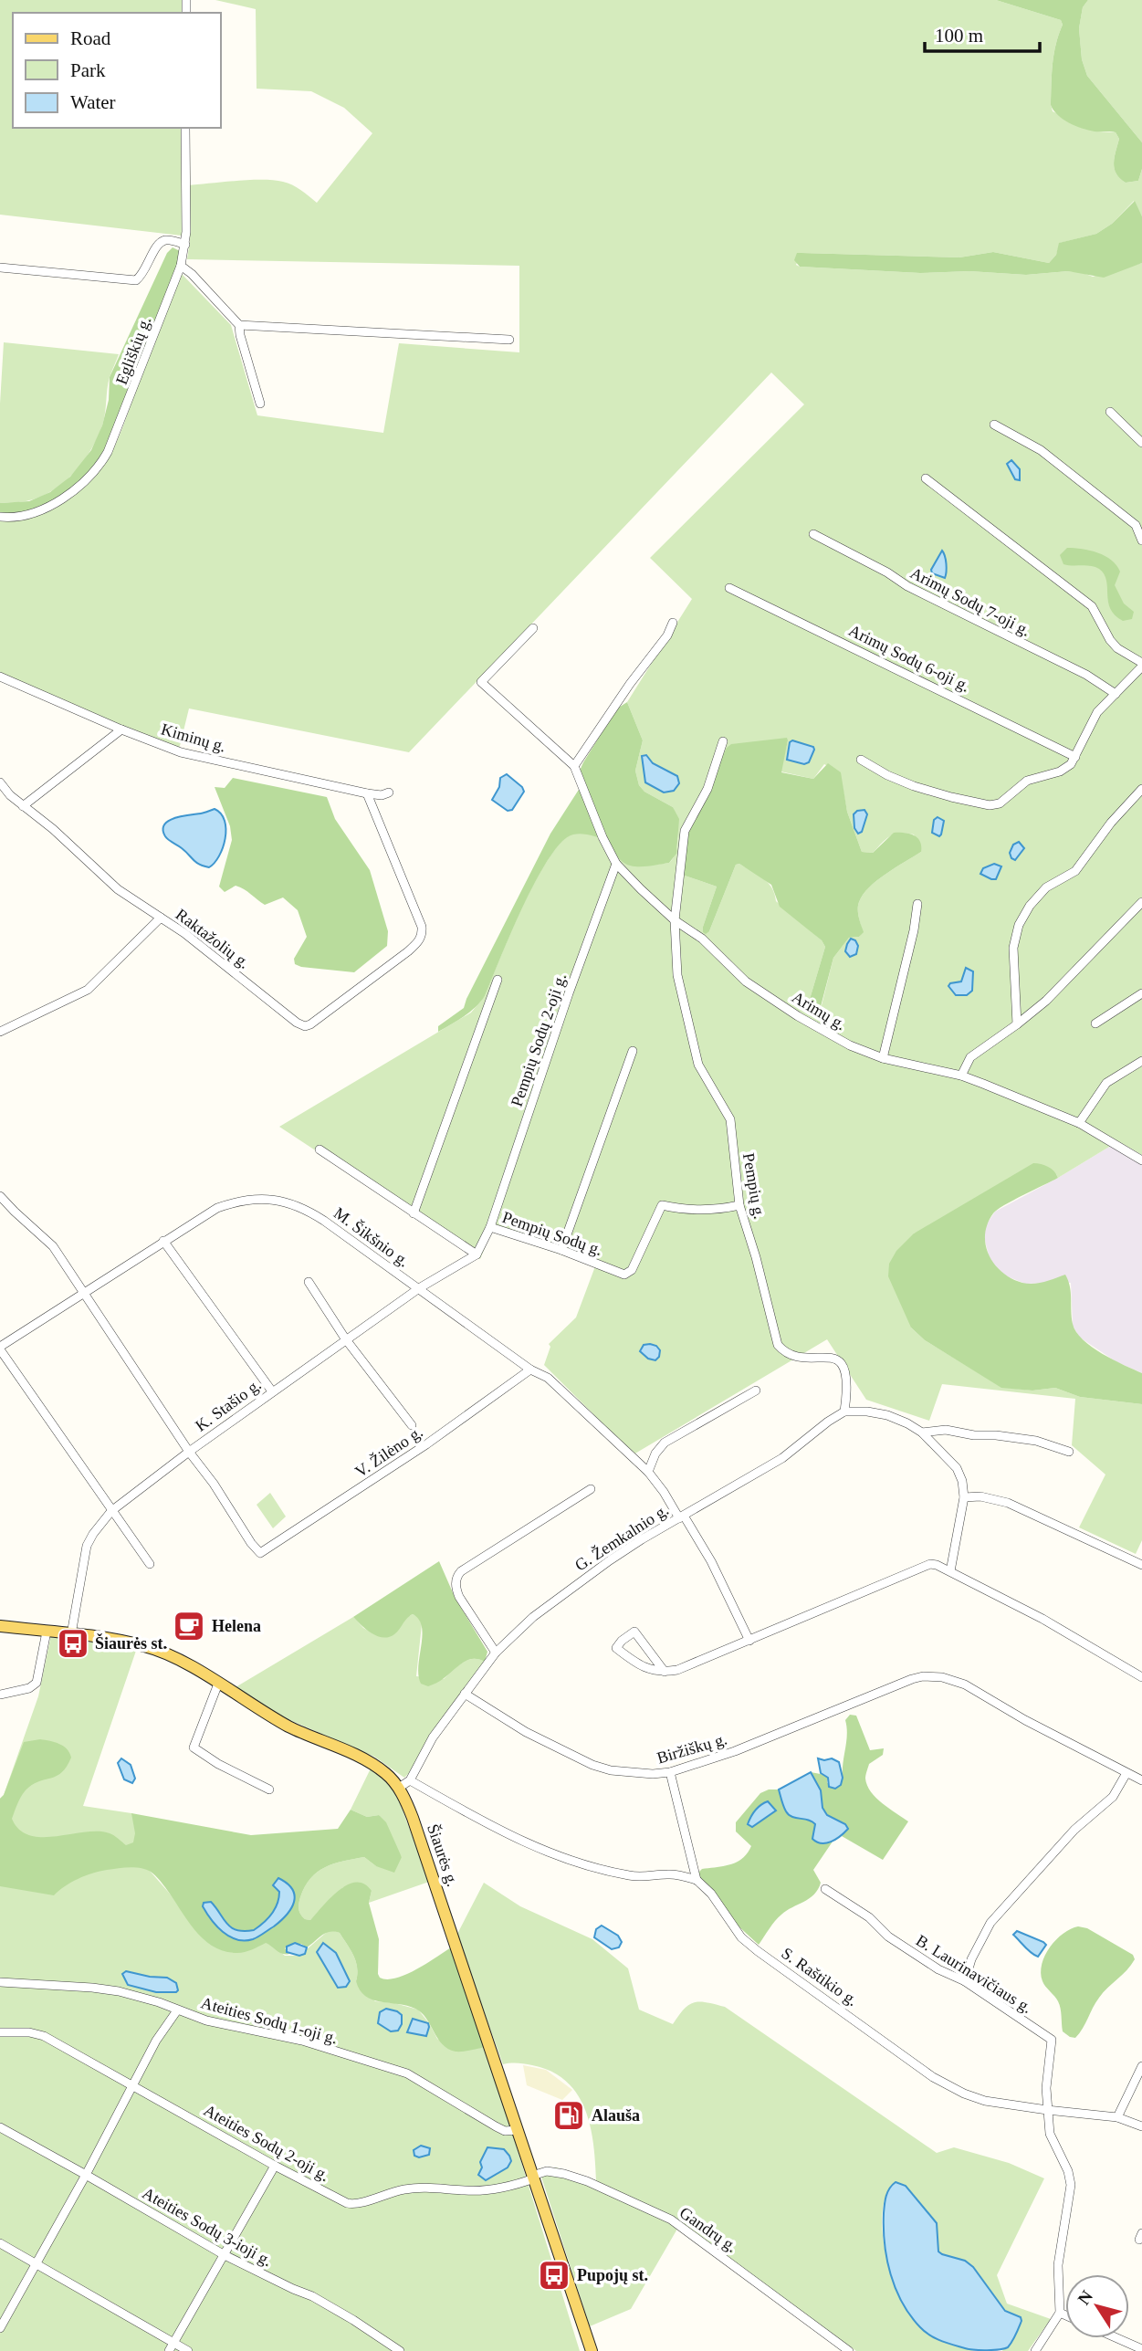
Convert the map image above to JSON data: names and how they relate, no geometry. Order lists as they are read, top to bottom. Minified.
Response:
{"streets":{"main road":["Šiaurės g."],"street":["Egliškių g.","Arimų Sodų 7-oji g.","Arimų Sodų 6-oji g.","Kiminų g.","Raktažolių g.","Arimų g.","Pempių Sodų 2-oji g.","Pempių g.","Pempių Sodų g.","M. Šikšnio g.","K. Stašio g.","V. Žilėno g.","G. Žemkalnio g.","Biržiškų g.","B. Laurinavičiaus g.","S. Raštikio g.","Ateities Sodų 1-oji g.","Ateities Sodų 2-oji g.","Ateities Sodų 3-ioji g.","Gandrų g."]},"crossings":[["Kiminų g.","Raktažolių g."],["Arimų g.","Pempių Sodų 2-oji g."],["Arimų g.","Pempių g."],["Pempių Sodų 2-oji g.","Pempių Sodų g."],["Pempių g.","Pempių Sodų g."],["Pempių g.","G. Žemkalnio g."],["Pempių Sodų g.","K. Stašio g."],["M. Šikšnio g.","K. Stašio g."],["M. Šikšnio g.","V. Žilėno g."],["M. Šikšnio g.","G. Žemkalnio g."],["K. Stašio g.","V. Žilėno g."],["K. Stašio g.","Šiaurės g."],["G. Žemkalnio g.","Biržiškų g."],["G. Žemkalnio g.","Šiaurės g."],["Biržiškų g.","S. Raštikio g."],["Šiaurės g.","Ateities Sodų 1-oji g."],["Šiaurės g.","Ateities Sodų 2-oji g."],["Šiaurės g.","Gandrų g."],["B. Laurinavičiaus g.","S. Raštikio g."],["Ateities Sodų 2-oji g.","Gandrų g."]],"places":{"cafe":["Helena"],"bus stop":["Šiaurės st.","Pupojų st."],"fuel station":["Alauša"]},"legend":["Road","Park","Water"],"scale_bar":"100 m","north":"top left"}
